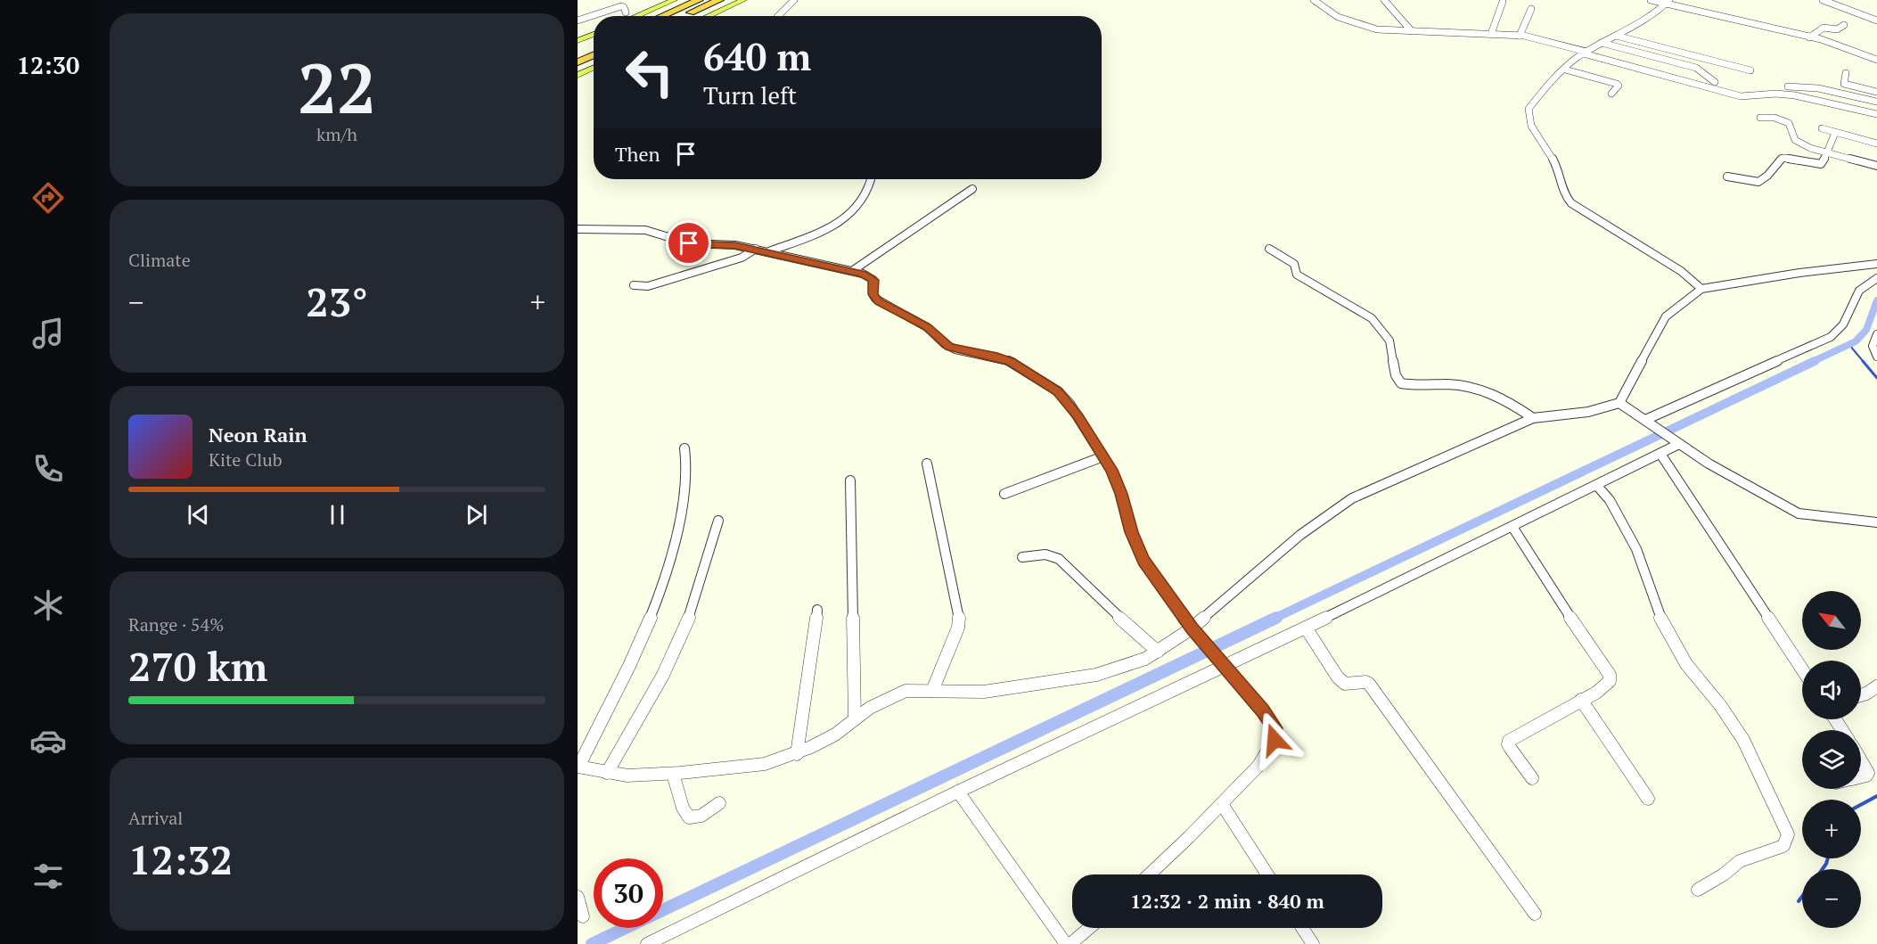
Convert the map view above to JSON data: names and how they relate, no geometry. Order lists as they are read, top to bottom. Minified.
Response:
{"north":"top left","page":{"tabs":"12:30","tile":[["22","km/h"],"Climate",["Range · 54%","270 km"],["Arrival","12:32"]],"turn":["640 m","Turn left"],"then":"Then","heat":["−","23°","+"],"song":["Neon Rain","Kite Club"],"map_buttons":["+","−"],"limit":"30","trip":"12:32 · 2 min · 840 m"}}
